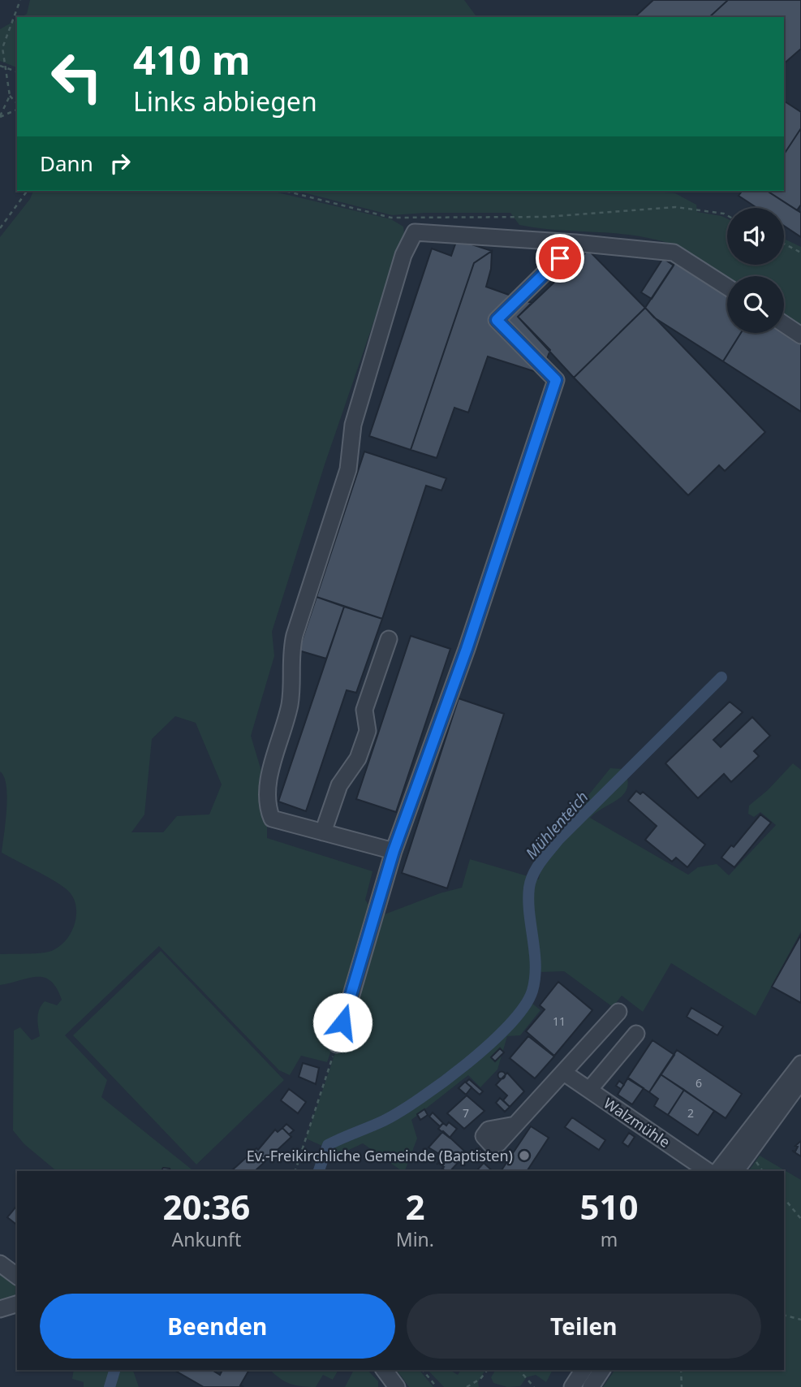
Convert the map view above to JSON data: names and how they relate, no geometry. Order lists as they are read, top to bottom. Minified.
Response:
{"streets":{"street":["Walzmühle"]},"water":["Mühlenteich"],"places":["Ev.-Freikirchliche Gemeinde (Baptisten)"],"house_numbers":["11","6","7","2"],"page":{"turn":["410 m","Links abbiegen"],"then":"Dann","eta":["20:36","Ankunft","2","Min.","510","m"],"buttons":["Beenden","Teilen"]}}
